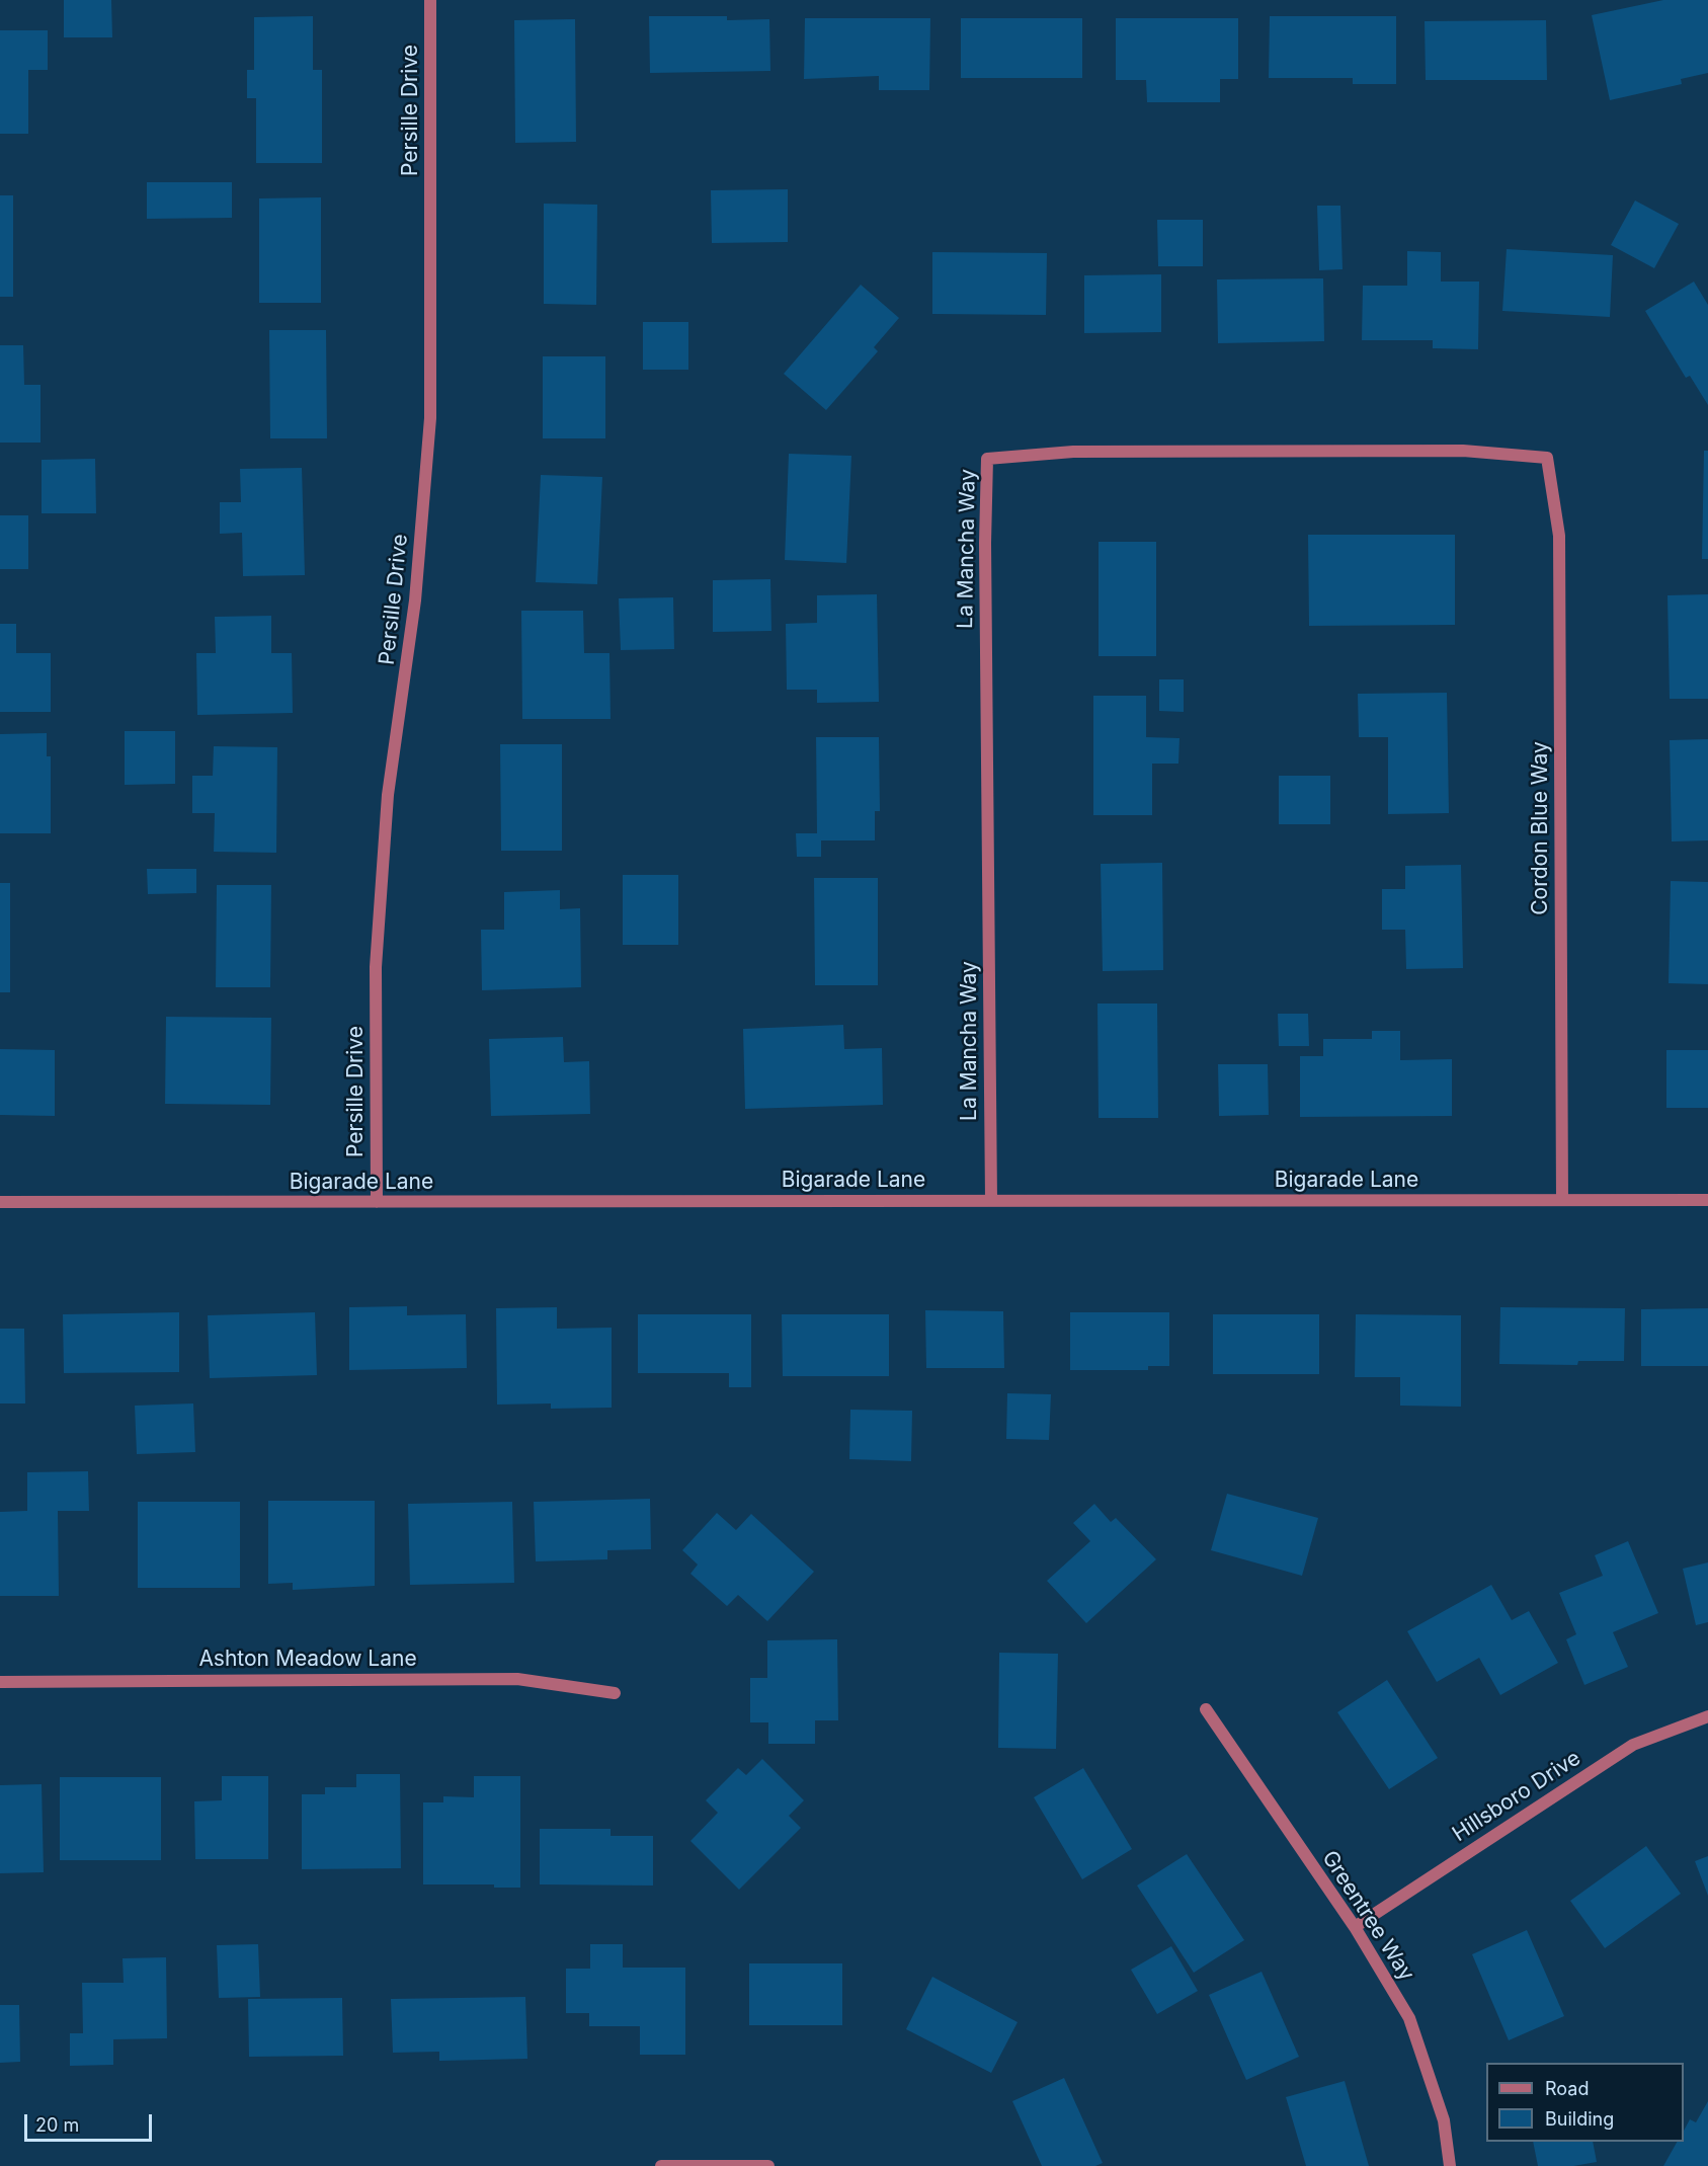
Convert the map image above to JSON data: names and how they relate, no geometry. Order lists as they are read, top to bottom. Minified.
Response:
{"streets":{"street":["Persille Drive","La Mancha Way","Cordon Blue Way","Bigarade Lane","Ashton Meadow Lane","Hillsboro Drive","Greentree Way"]},"crossings":[["Persille Drive","Bigarade Lane"],["La Mancha Way","Cordon Blue Way"],["La Mancha Way","Bigarade Lane"],["Cordon Blue Way","Bigarade Lane"],["Hillsboro Drive","Greentree Way"]],"legend":["Road","Building"],"scale_bar":"20 m"}
